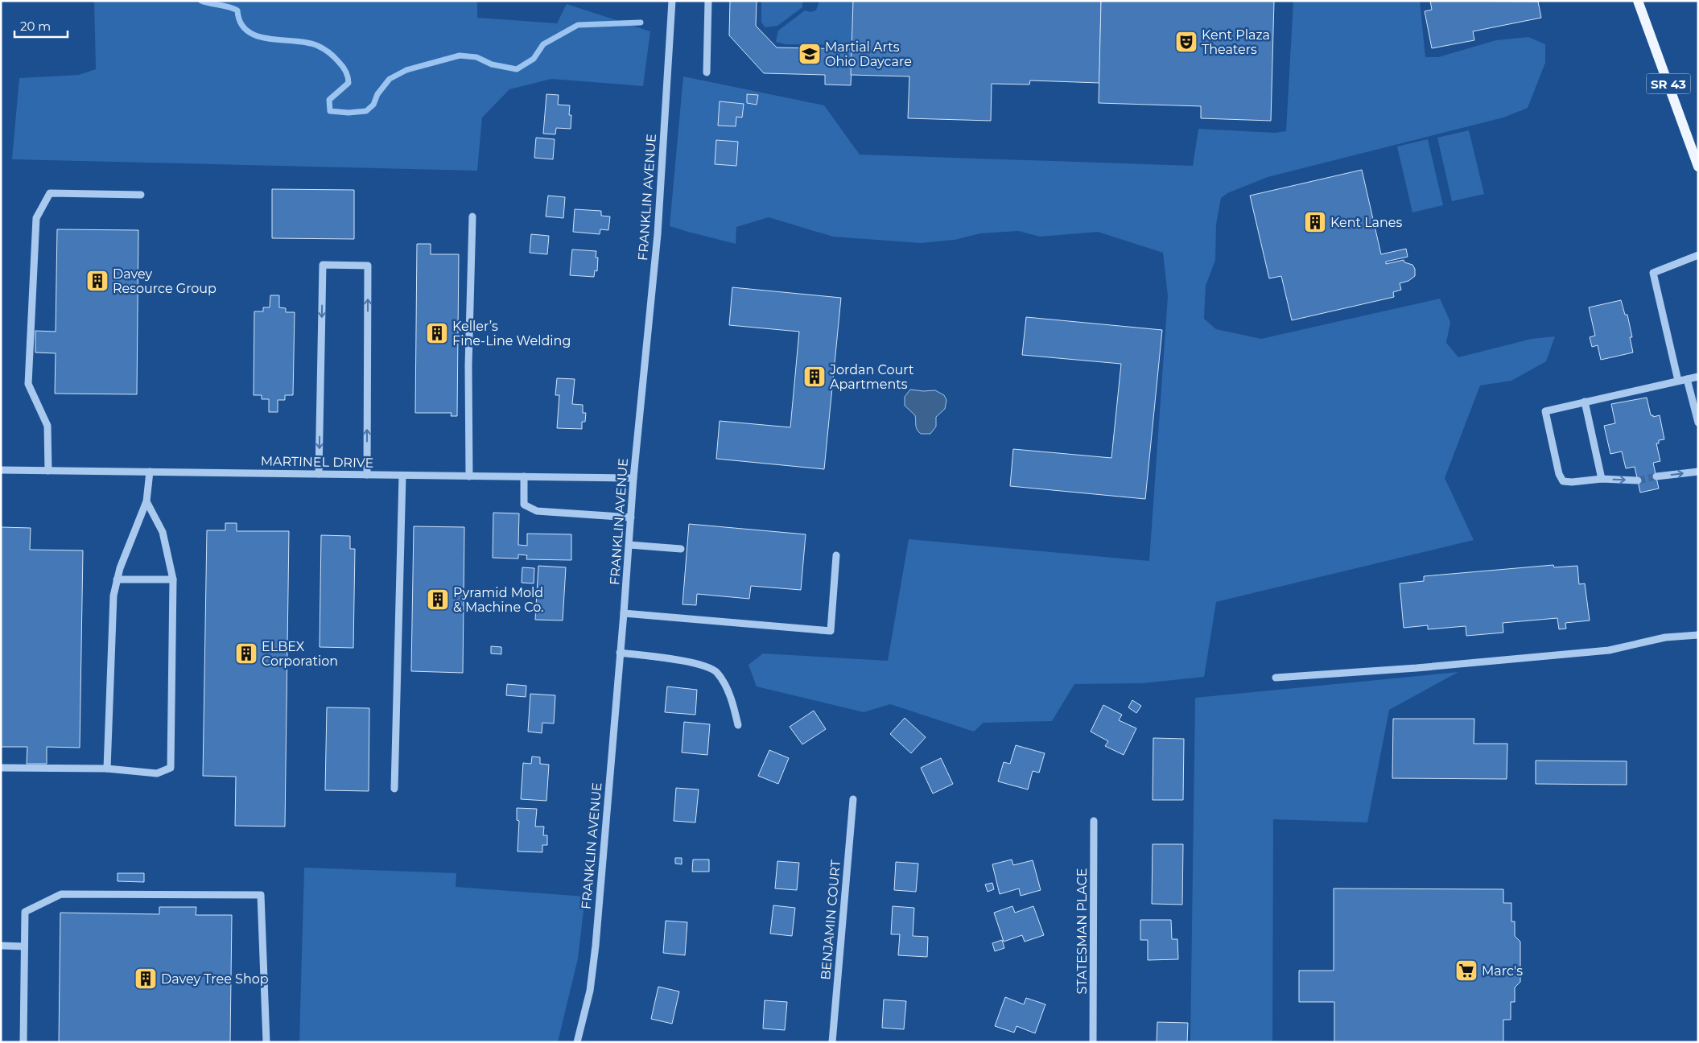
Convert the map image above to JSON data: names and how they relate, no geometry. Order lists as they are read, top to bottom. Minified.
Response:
{"streets":{"main road":["SR 43"],"street":["FRANKLIN AVENUE","MARTINEL DRIVE","BENJAMIN COURT","STATESMAN PLACE"]},"crossings":[["FRANKLIN AVENUE","MARTINEL DRIVE"]],"places":{"theatre":["Kent Plaza Theaters"],"school or university":["Martial Arts Ohio Daycare"],"building":["Kent Lanes","Davey Resource Group","Keller’s Fine-Line Welding","Jordan Court Apartments","Pyramid Mold & Machine Co.","ELBEX Corporation","Davey Tree Shop"],"supermarket":["Marc's"]},"scale_bar":"20 m"}
